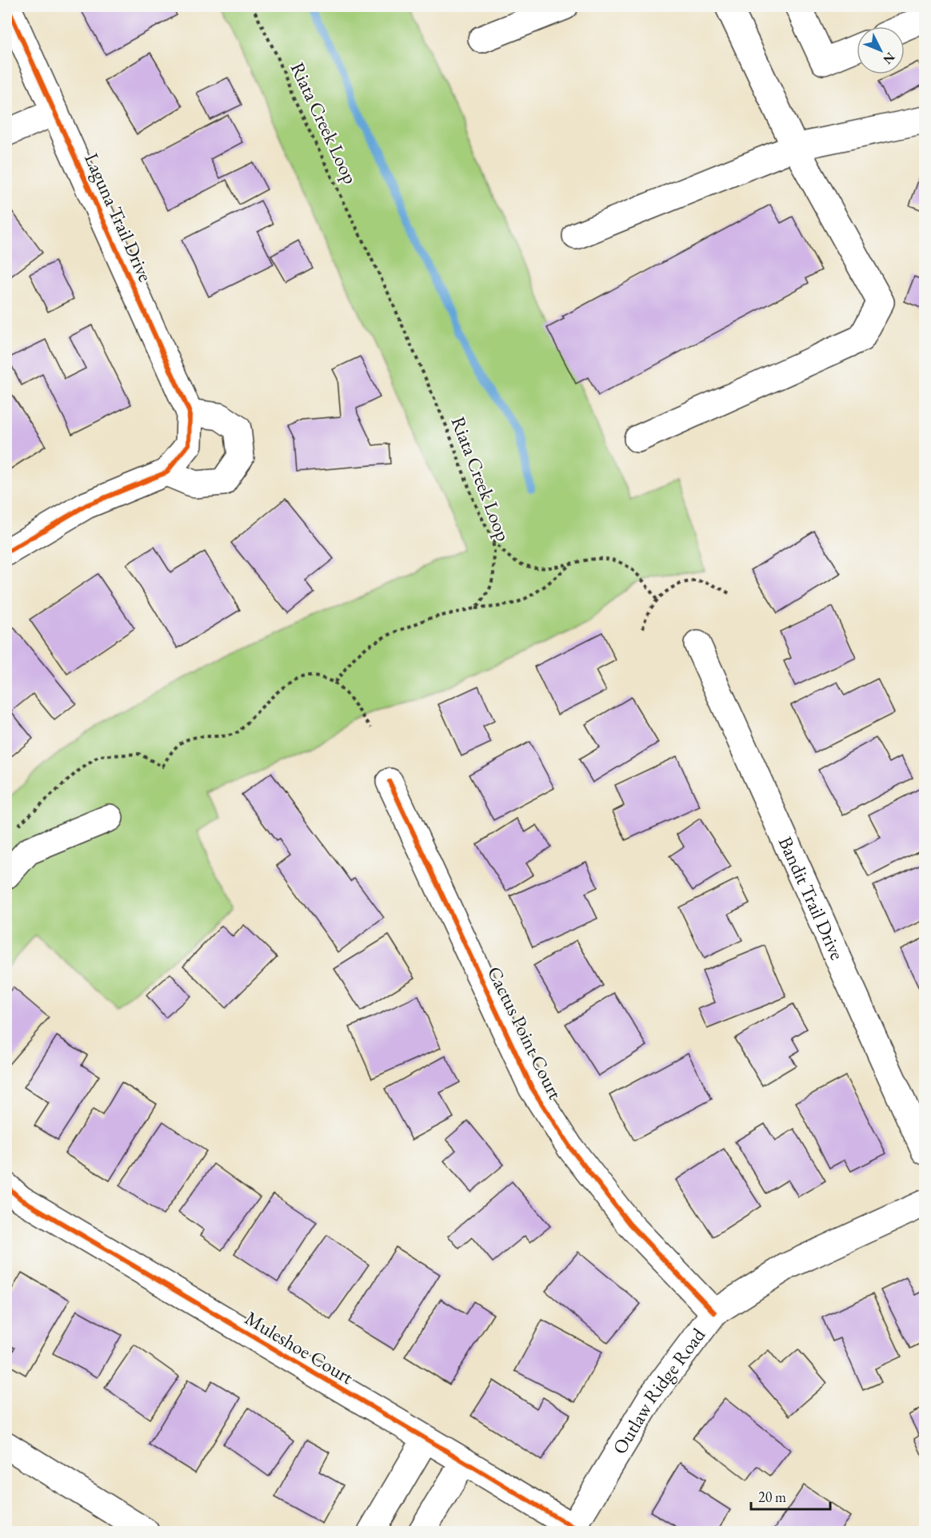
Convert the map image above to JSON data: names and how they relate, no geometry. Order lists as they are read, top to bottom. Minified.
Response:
{"streets":{"street":["Laguna Trail Drive","Bandit Trail Drive","Cactus Point Court","Muleshoe Court","Outlaw Ridge Road"],"path":["Riata Creek Loop"]},"crossings":[["Cactus Point Court","Outlaw Ridge Road"],["Muleshoe Court","Outlaw Ridge Road"]],"scale_bar":"20 m","north":"bottom right"}
